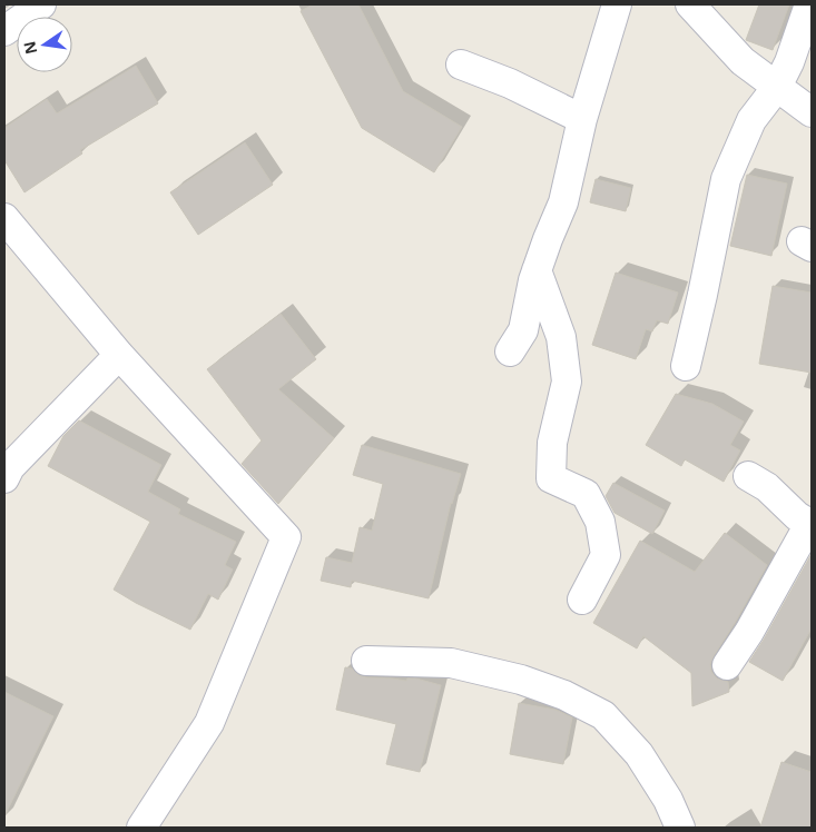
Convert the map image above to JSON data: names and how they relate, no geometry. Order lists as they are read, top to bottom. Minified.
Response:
{"north":"left"}
